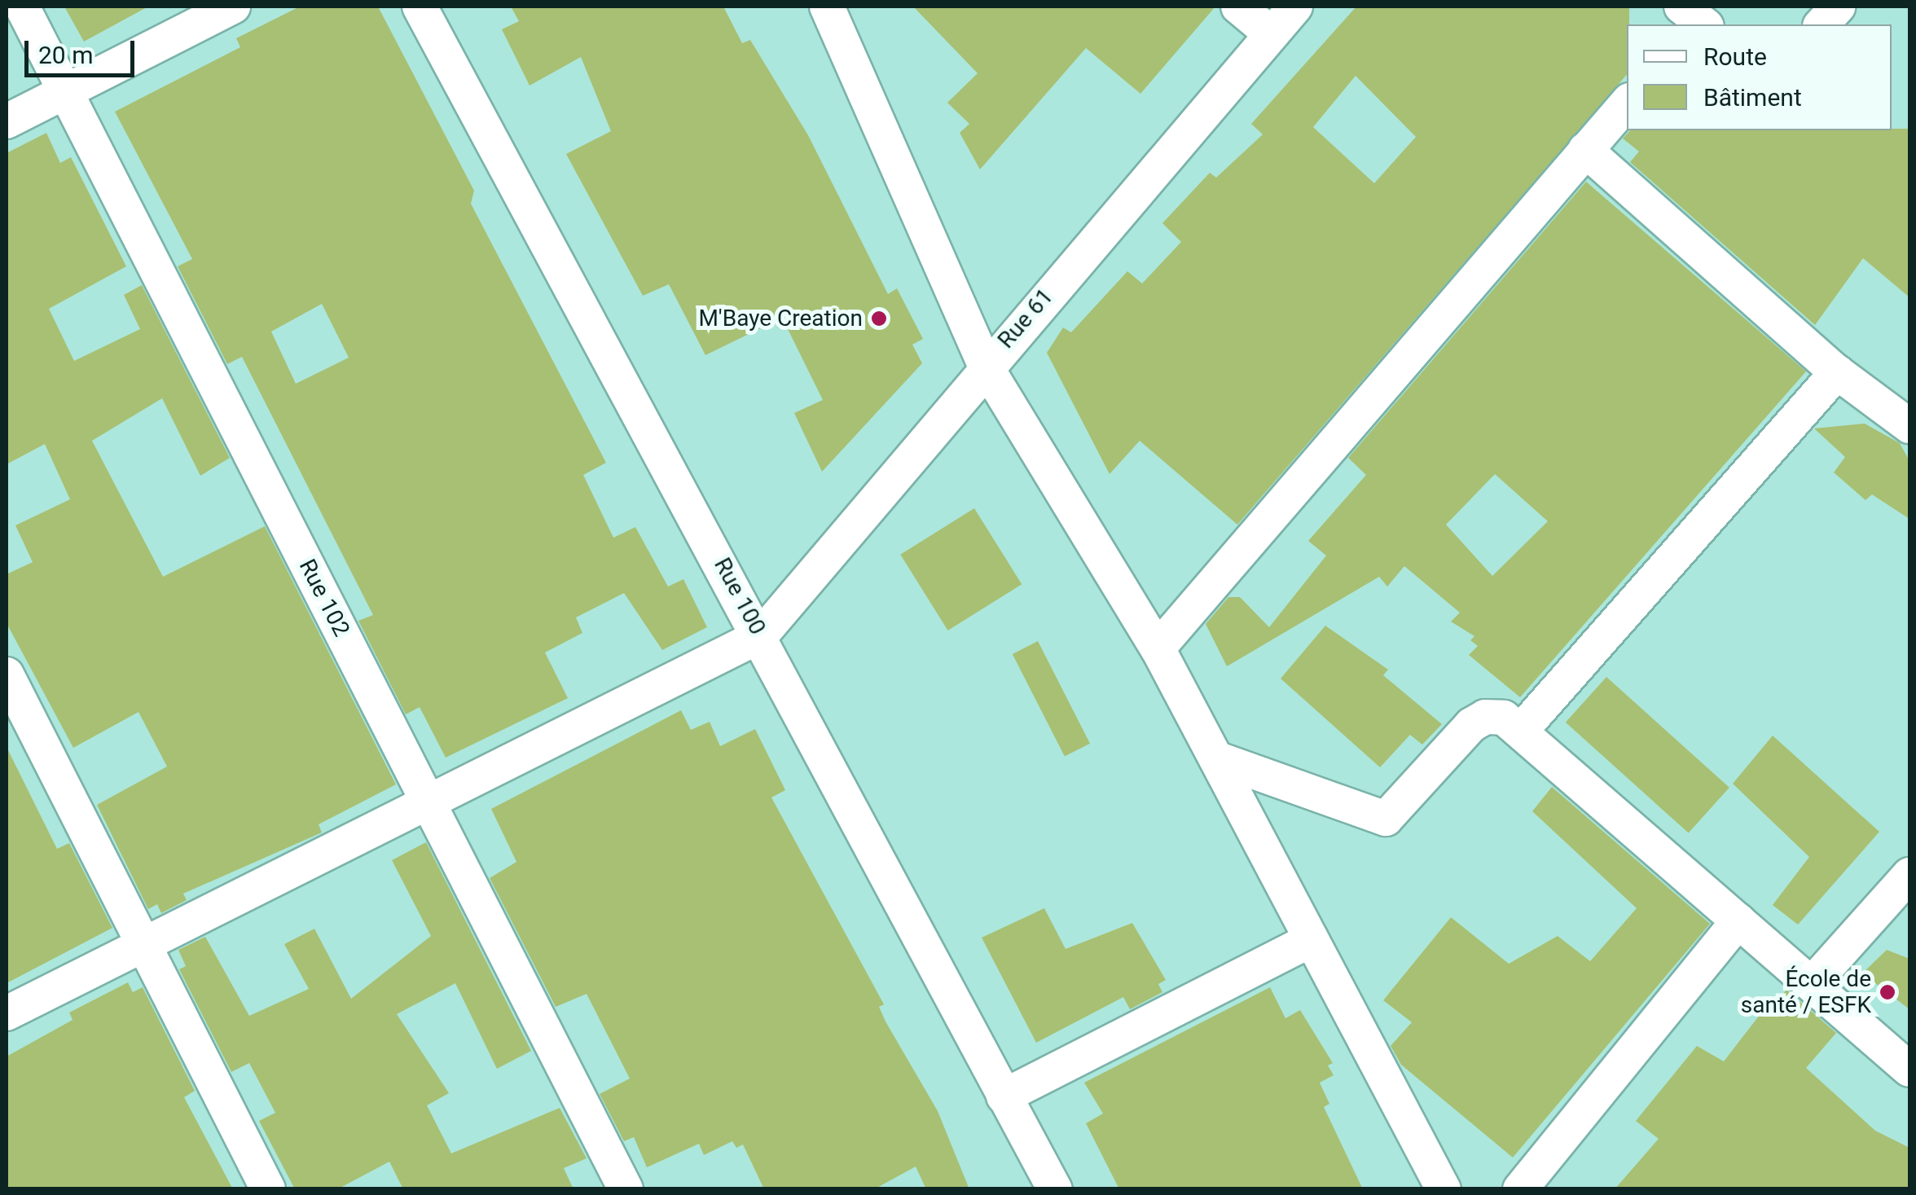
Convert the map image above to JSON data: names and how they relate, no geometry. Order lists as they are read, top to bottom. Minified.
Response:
{"streets":{"street":["Rue 61","Rue 100","Rue 102"]},"crossings":[["Rue 61","Rue 100"]],"places":["M'Baye Creation","École de santé / ESFK"],"legend":["Route","Bâtiment"],"scale_bar":"20 m"}
